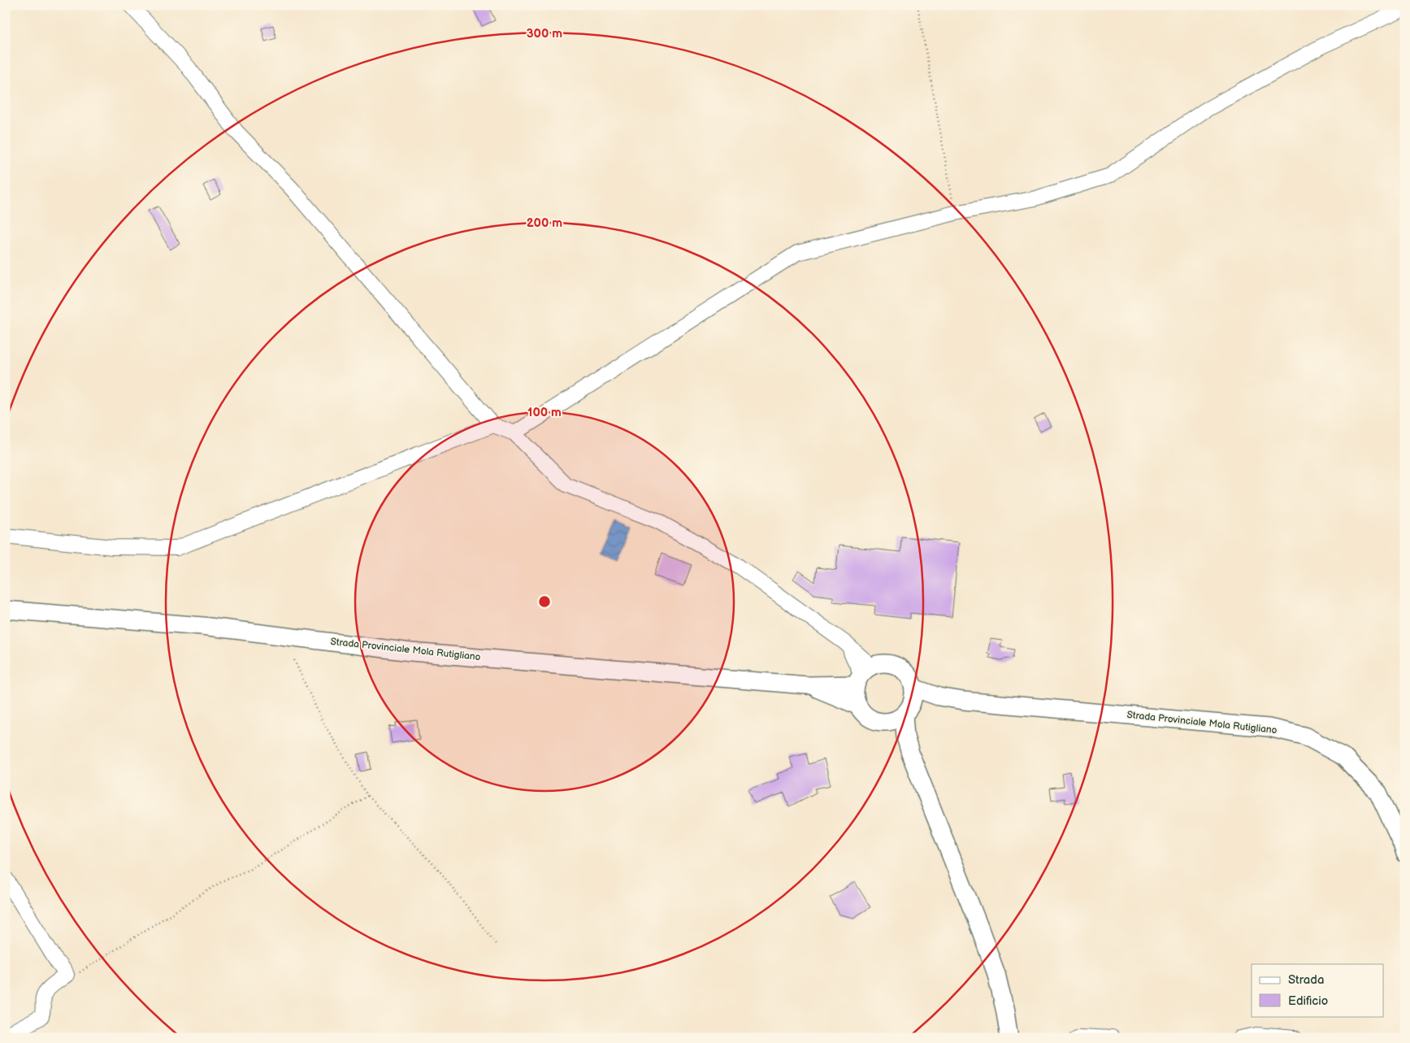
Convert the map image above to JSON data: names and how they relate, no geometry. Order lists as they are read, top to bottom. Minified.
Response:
{"streets":{"main road":["Strada Provinciale Mola Rutigliano"]},"legend":["Strada","Edificio"],"rings":["300 m","200 m","100 m"]}
